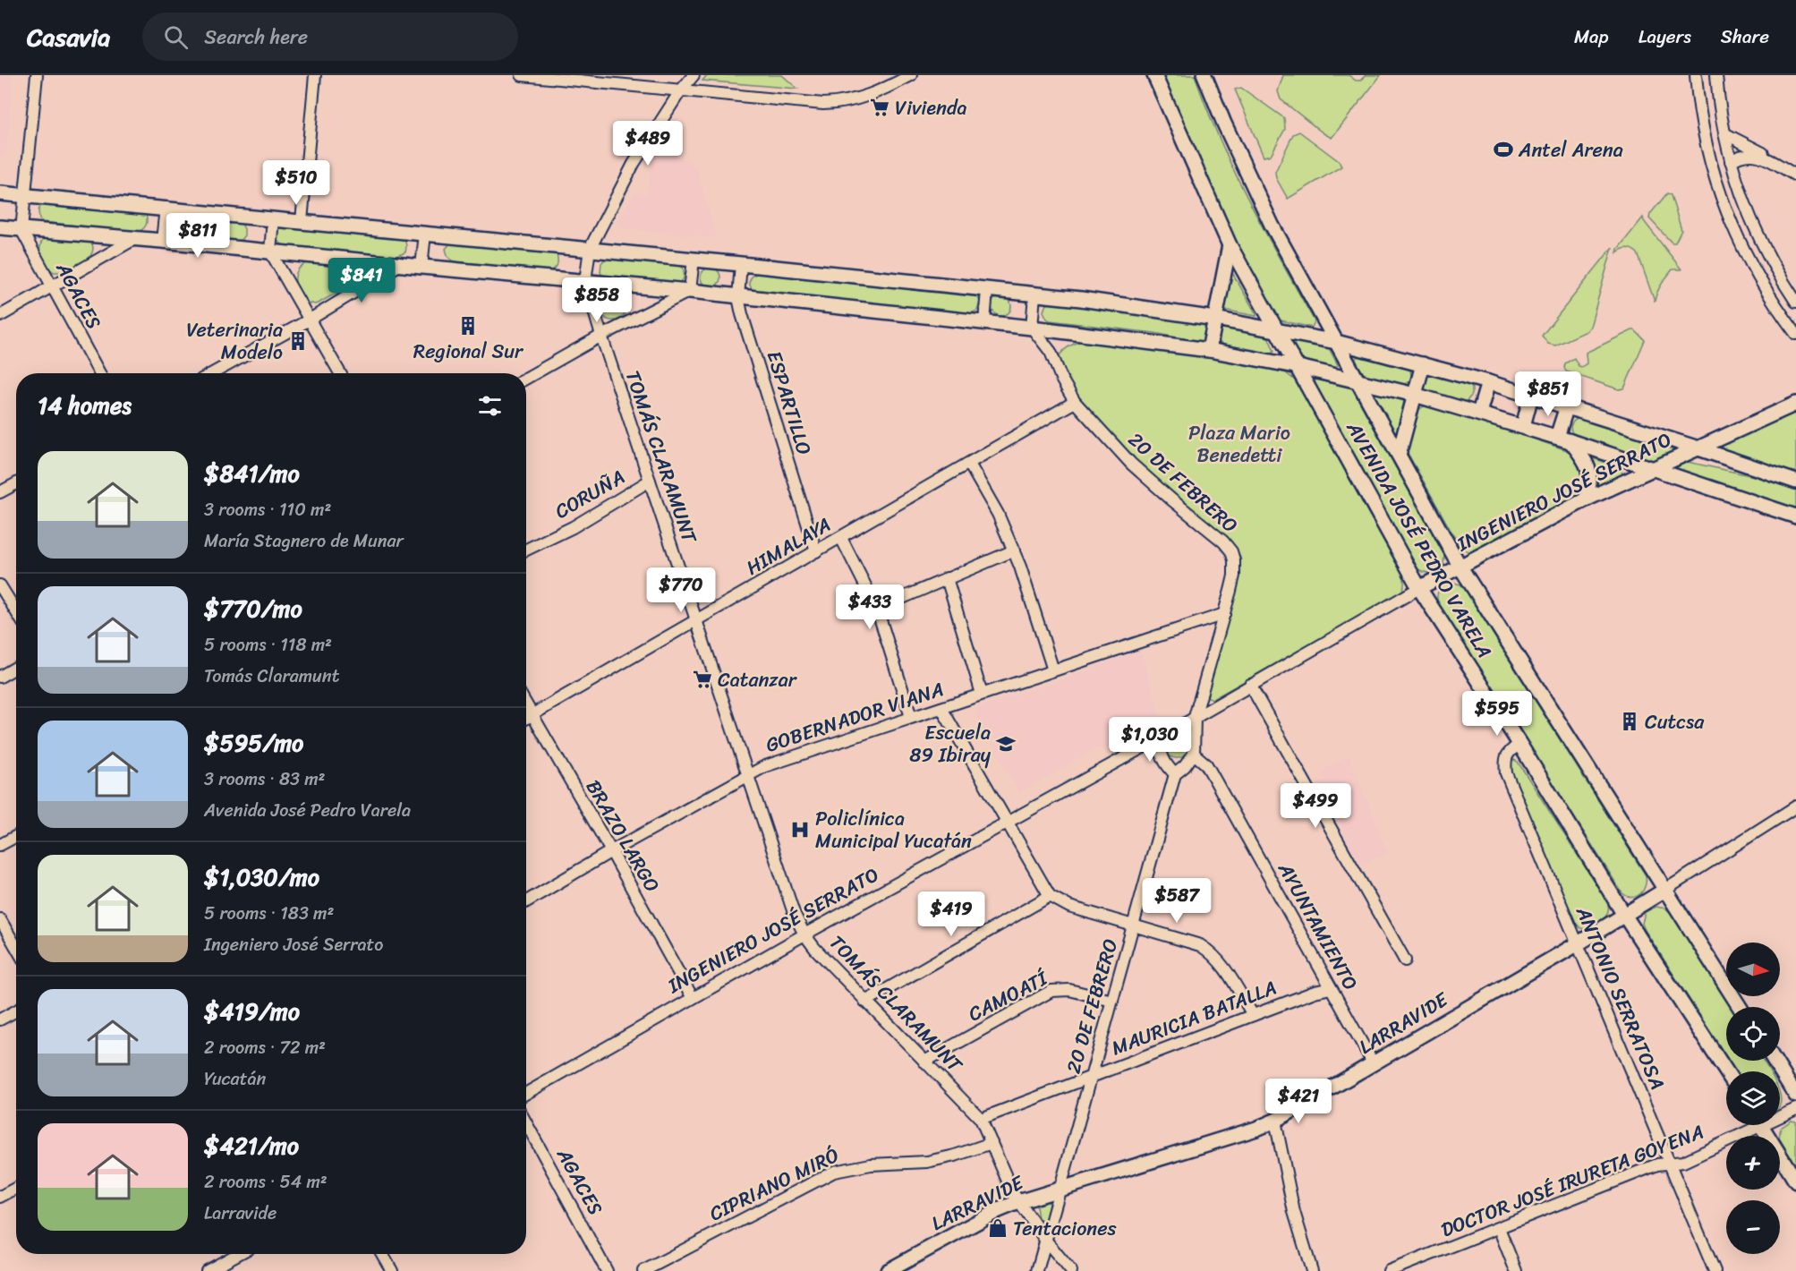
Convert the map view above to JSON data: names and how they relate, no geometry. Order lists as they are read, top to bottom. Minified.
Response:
{"streets":{"street":["AGACES","ESPARTILLO","TOMÁS CLARAMUNT","20 DE FEBRERO","INGENIERO JOSÉ SERRATO","CORUÑA","AVENIDA JOSÉ PEDRO VARELA","HIMALAYA","GOBERNADOR VIANA","BRAZO LARGO","AYUNTAMIENTO","CAMOATÍ","ANTONIO SERRATOSA","MAURICIA BATALLA","LARRAVIDE","DOCTOR JOSÉ IRURETA GOYENA","CIPRIANO MIRÓ"]},"crossings":[["ESPARTILLO","HIMALAYA"],["TOMÁS CLARAMUNT","20 DE FEBRERO"],["TOMÁS CLARAMUNT","INGENIERO JOSÉ SERRATO"],["TOMÁS CLARAMUNT","CORUÑA"],["TOMÁS CLARAMUNT","HIMALAYA"],["TOMÁS CLARAMUNT","GOBERNADOR VIANA"],["TOMÁS CLARAMUNT","CAMOATÍ"],["TOMÁS CLARAMUNT","MAURICIA BATALLA"],["TOMÁS CLARAMUNT","LARRAVIDE"],["TOMÁS CLARAMUNT","CIPRIANO MIRÓ"],["20 DE FEBRERO","INGENIERO JOSÉ SERRATO"],["20 DE FEBRERO","HIMALAYA"],["20 DE FEBRERO","GOBERNADOR VIANA"],["20 DE FEBRERO","AYUNTAMIENTO"],["20 DE FEBRERO","CAMOATÍ"],["20 DE FEBRERO","MAURICIA BATALLA"],["20 DE FEBRERO","LARRAVIDE"],["INGENIERO JOSÉ SERRATO","AVENIDA JOSÉ PEDRO VARELA"],["INGENIERO JOSÉ SERRATO","BRAZO LARGO"],["AVENIDA JOSÉ PEDRO VARELA","ANTONIO SERRATOSA"],["AVENIDA JOSÉ PEDRO VARELA","LARRAVIDE"],["HIMALAYA","BRAZO LARGO"],["GOBERNADOR VIANA","BRAZO LARGO"],["AYUNTAMIENTO","MAURICIA BATALLA"],["AYUNTAMIENTO","LARRAVIDE"],["ANTONIO SERRATOSA","LARRAVIDE"],["ANTONIO SERRATOSA","DOCTOR JOSÉ IRURETA GOYENA"]],"parks":["Plaza Mario Benedetti"],"places":{"supermarket":["Vivienda","Catanzar"],"sports":["Antel Arena"],"building":["Regional Sur","Veterinaria Modelo","Cutcsa"],"school or university":["Escuela 89 Ibiray"],"hospital":["Policlínica Municipal Yucatán"],"shop":["Tentaciones"]},"north":"right","page":{"header":"Casavia","search":"Search here","nav":["Map","Layers","Share"],"price":["$489","$510","$811","$841","$858","$851","$770","$433","$595","$1,030","$499","$587","$419","$421"],"heading":"14 homes","list":[{"name":"$841/mo","note":"3 rooms · 110 m² · María Stagnero de Munar"},{"name":"$770/mo","note":"5 rooms · 118 m² · Tomás Claramunt"},{"name":"$595/mo","note":"3 rooms · 83 m² · Avenida José Pedro Varela"},{"name":"$1,030/mo","note":"5 rooms · 183 m² · Ingeniero José Serrato"},{"name":"$419/mo","note":"2 rooms · 72 m² · Yucatán"},{"name":"$421/mo","note":"2 rooms · 54 m² · Larravide"}],"map_buttons":["+","−"]}}
